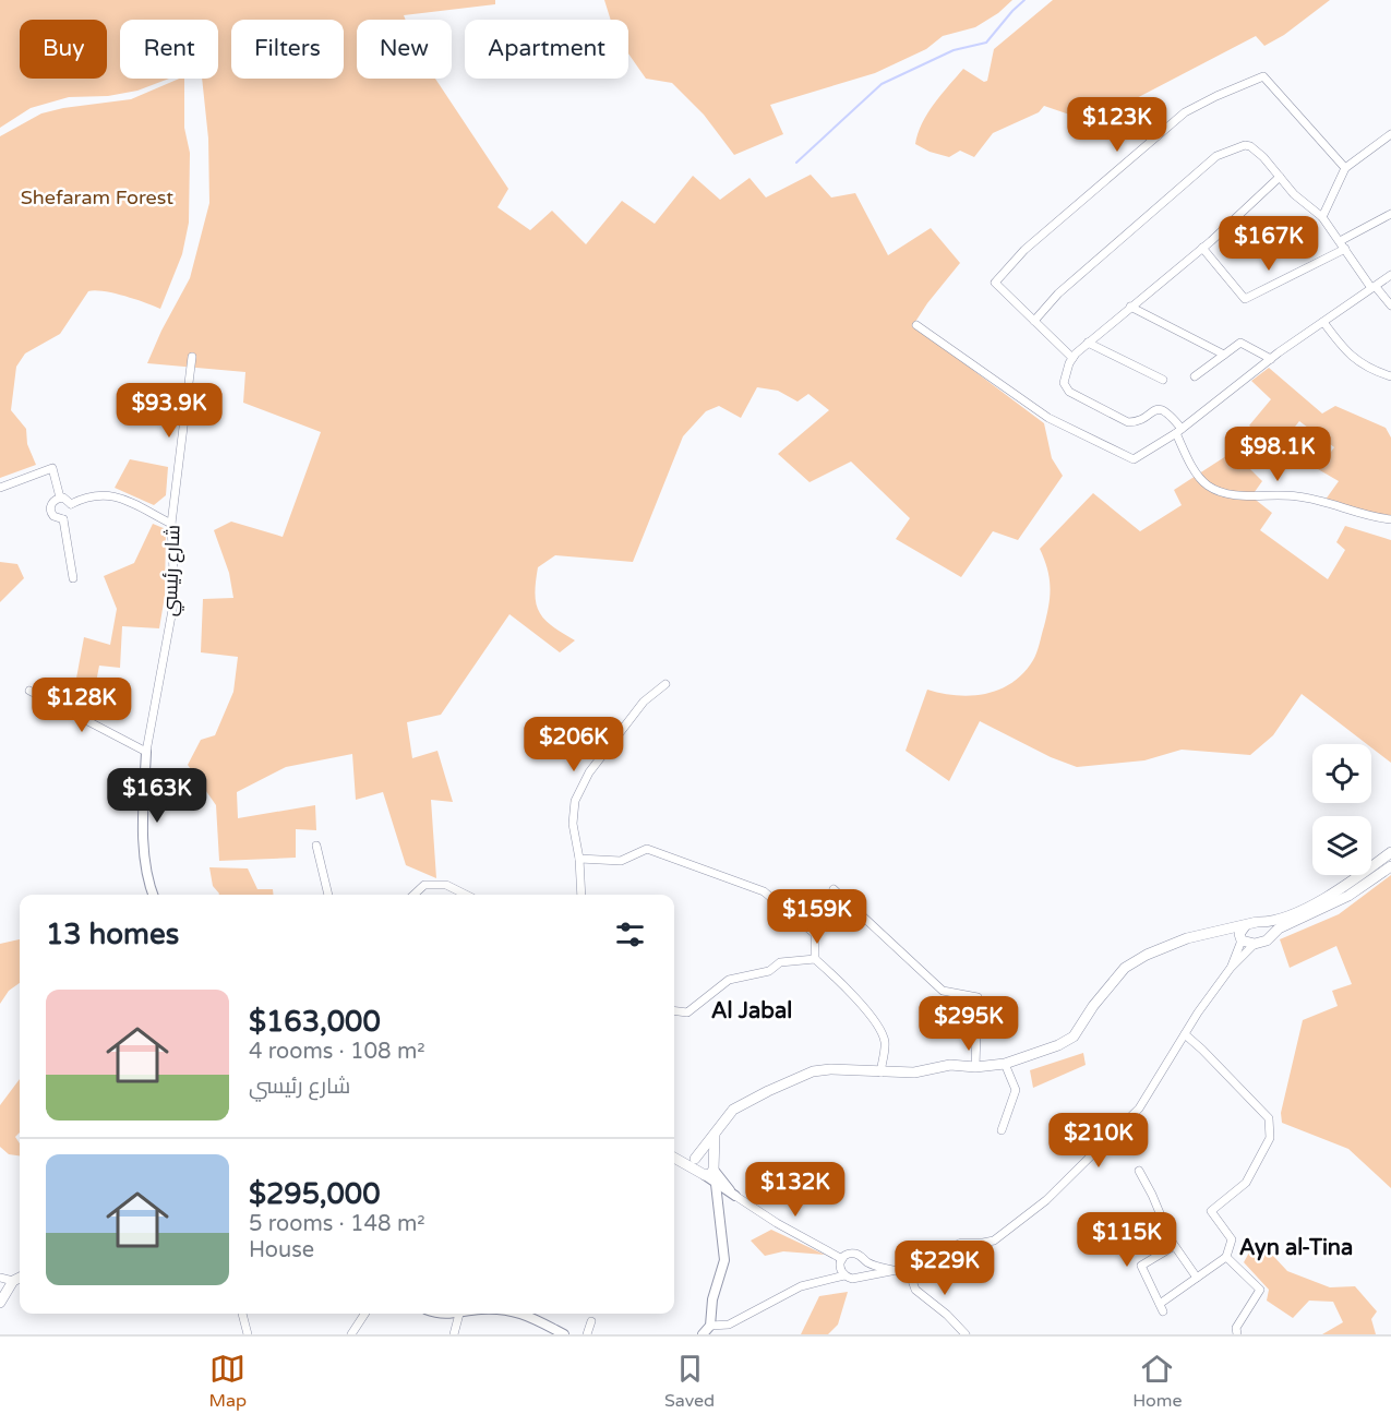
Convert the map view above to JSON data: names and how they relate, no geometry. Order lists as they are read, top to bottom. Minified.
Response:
{"streets":{"street":["شارع رئيسي"]},"districts":["Al Jabal","Ayn al-Tina"],"parks":["Shefaram Forest"],"page":{"chip":["Buy","Rent","Filters","New","Apartment"],"price":["$123K","$167K","$93.9K","$98.1K","$128K","$206K","$163K","$159K","$295K","$210K","$132K","$115K","$229K"],"heading":"13 homes","list":[{"name":"$163,000","note":"4 rooms · 108 m² · شارع رئيسي"},{"name":"$295,000","note":"5 rooms · 148 m² · House"}],"tabs":["Map","Saved","Home"]}}
